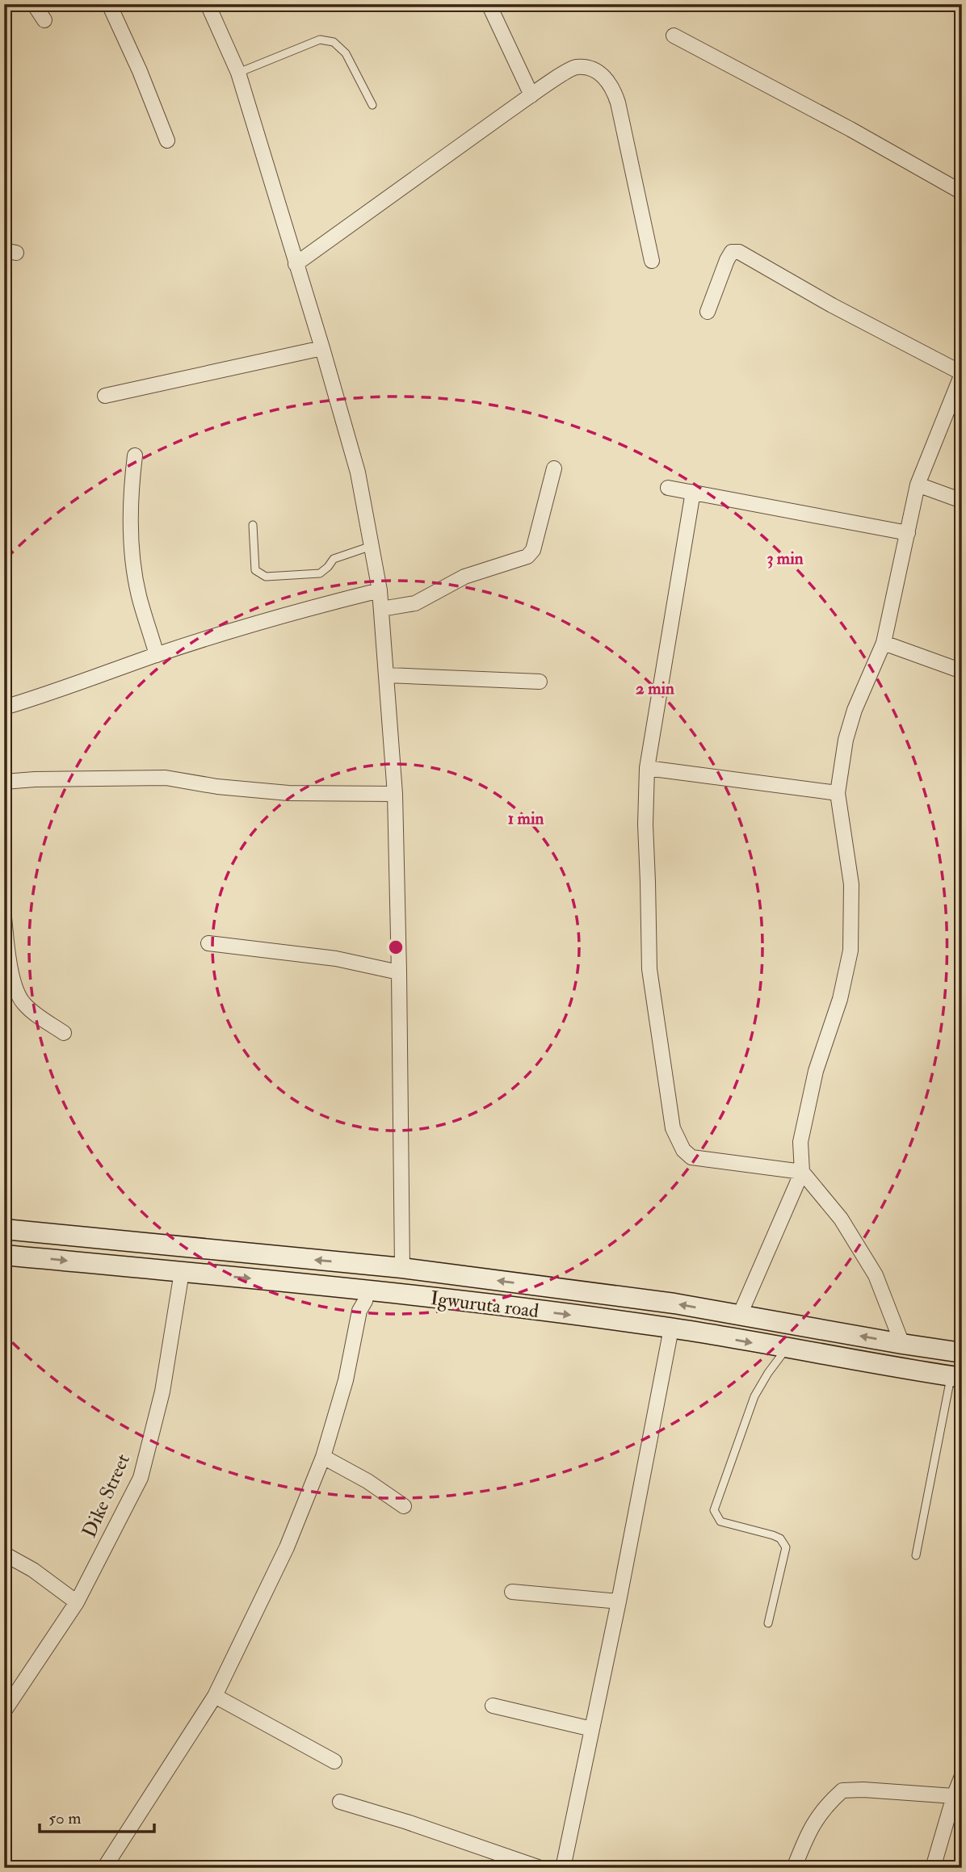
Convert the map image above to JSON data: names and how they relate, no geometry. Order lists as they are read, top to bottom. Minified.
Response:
{"streets":{"main road":["Igwuruta road"],"street":["Dike Street"]},"crossings":[["Igwuruta road","Dike Street"]],"scale_bar":"50 m","rings":["3 min","2 min","1 min"]}
